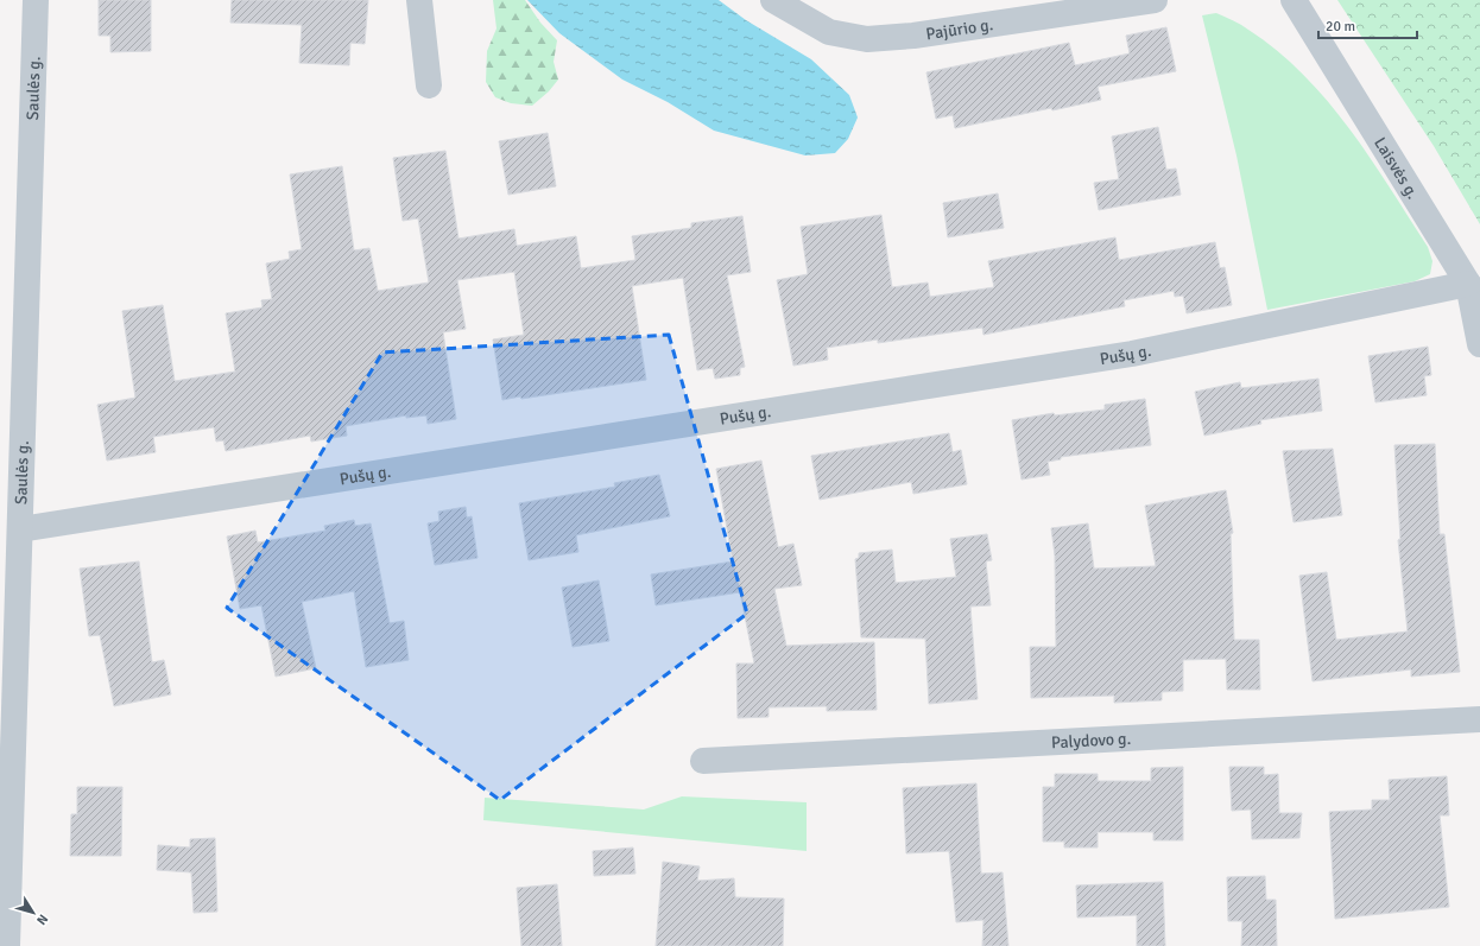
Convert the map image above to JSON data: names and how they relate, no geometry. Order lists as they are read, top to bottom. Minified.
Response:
{"streets":{"street":["Pajūrio g.","Saulės g.","Laisvės g.","Pušų g.","Palydovo g."]},"crossings":[["Saulės g.","Pušų g."],["Laisvės g.","Pušų g."]],"scale_bar":"20 m","north":"bottom right"}
